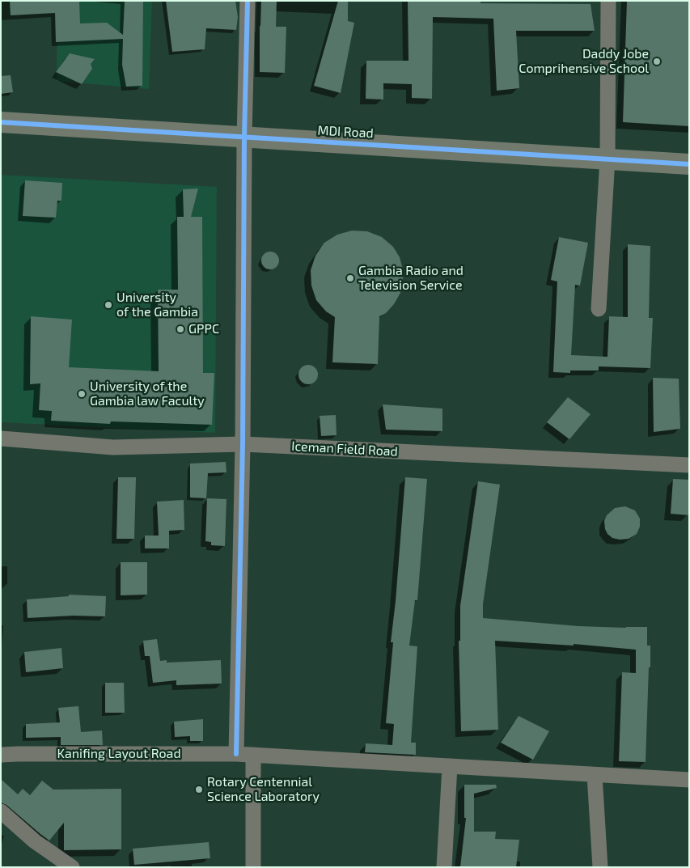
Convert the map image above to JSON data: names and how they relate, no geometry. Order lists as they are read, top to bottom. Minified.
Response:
{"streets":{"street":["MDI Road","Iceman Field Road","Kanifing Layout Road"]},"places":["Daddy Jobe Comprihensive School","Gambia Radio and Television Service","University of the Gambia","GPPC","University of the Gambia law Faculty","Rotary Centennial Science Laboratory"]}
